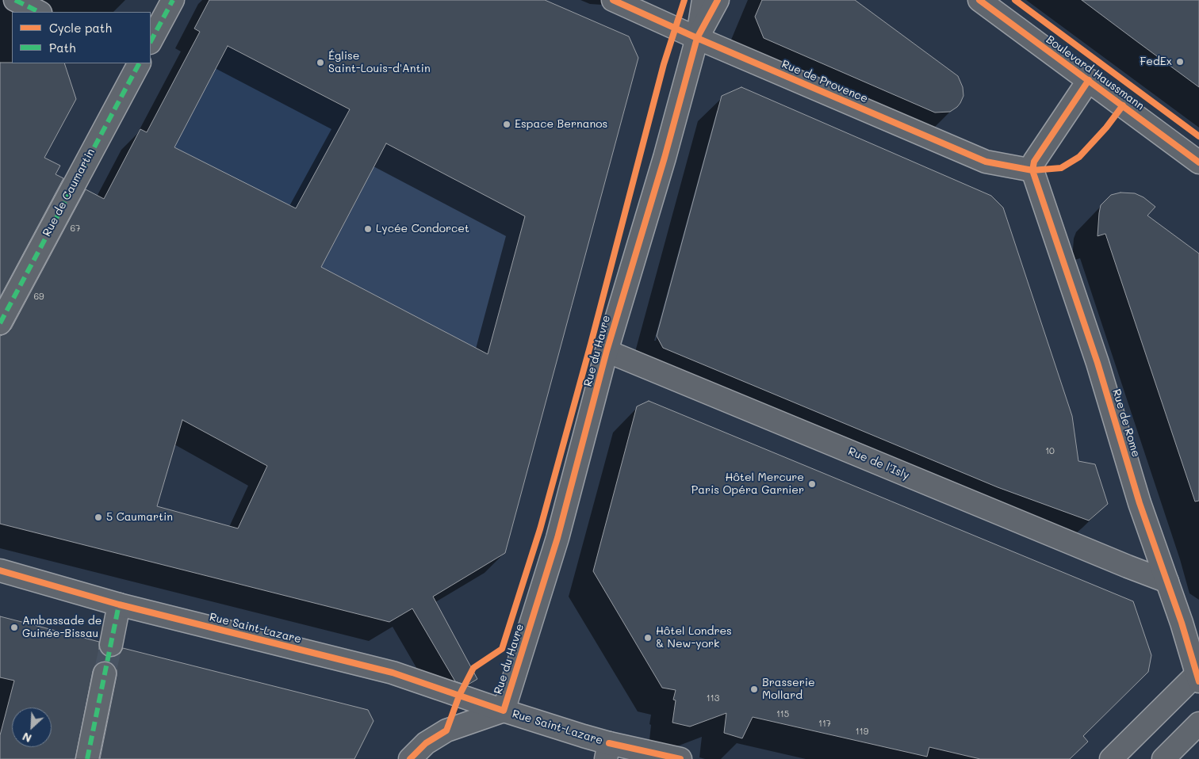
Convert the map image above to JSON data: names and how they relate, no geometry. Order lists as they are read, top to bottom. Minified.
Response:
{"streets":{"main road":["Boulevard Haussmann","Rue de Provence","Rue de Caumartin","Rue du Havre","Rue de Rome","Rue de l'Isly","Rue Saint-Lazare"]},"crossings":[["Rue de Provence","Rue du Havre"],["Rue de Provence","Rue de Rome"],["Rue du Havre","Rue de l'Isly"],["Rue du Havre","Rue Saint-Lazare"],["Rue de Rome","Rue de l'Isly"]],"places":["FedEx","Église Saint-Louis-d'Antin","Espace Bernanos","Lycée Condorcet","Hôtel Mercure Paris Opéra Garnier","5 Caumartin","Ambassade de Guinée-Bissau","Hôtel Londres & New-york","Brasserie Mollard"],"house_numbers":["67","69","10","113","115","117","119"],"legend":["Cycle path","Path"],"north":"bottom left"}
